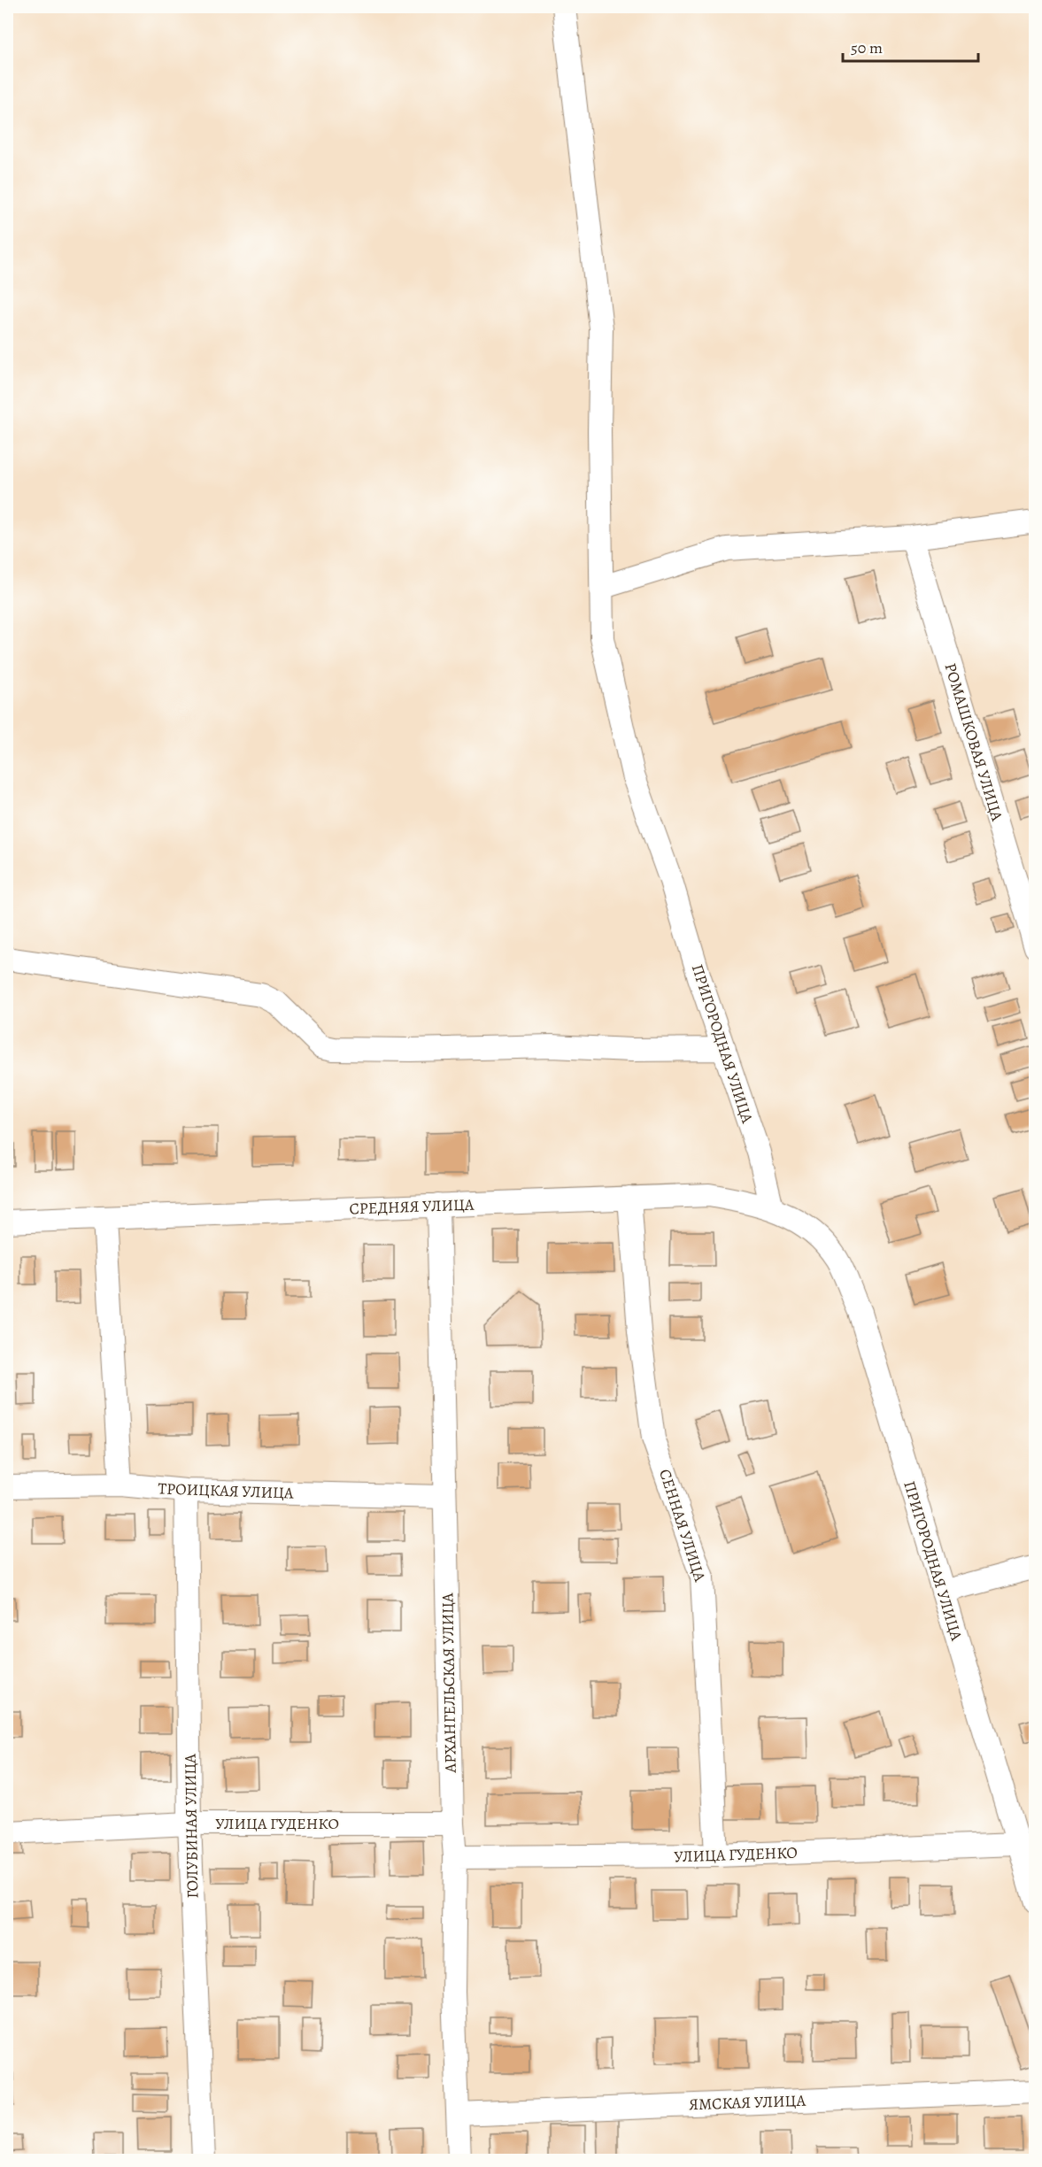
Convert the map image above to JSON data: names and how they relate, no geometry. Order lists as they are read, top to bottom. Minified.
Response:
{"streets":{"street":["РОМАШКОВАЯ УЛИЦА","ПРИГОРОДНАЯ УЛИЦА","СРЕДНЯЯ УЛИЦА","ТРОИЦКАЯ УЛИЦА","СЕННАЯ УЛИЦА","АРХАНГЕЛЬСКАЯ УЛИЦА","УЛИЦА ГУДЕНКО","ГОЛУБИНАЯ УЛИЦА","ЯМСКАЯ УЛИЦА"]},"crossings":[["ПРИГОРОДНАЯ УЛИЦА","СРЕДНЯЯ УЛИЦА"],["ПРИГОРОДНАЯ УЛИЦА","УЛИЦА ГУДЕНКО"],["СРЕДНЯЯ УЛИЦА","СЕННАЯ УЛИЦА"],["СРЕДНЯЯ УЛИЦА","АРХАНГЕЛЬСКАЯ УЛИЦА"],["ТРОИЦКАЯ УЛИЦА","АРХАНГЕЛЬСКАЯ УЛИЦА"],["ТРОИЦКАЯ УЛИЦА","ГОЛУБИНАЯ УЛИЦА"],["СЕННАЯ УЛИЦА","УЛИЦА ГУДЕНКО"],["АРХАНГЕЛЬСКАЯ УЛИЦА","УЛИЦА ГУДЕНКО"],["АРХАНГЕЛЬСКАЯ УЛИЦА","ЯМСКАЯ УЛИЦА"],["УЛИЦА ГУДЕНКО","ГОЛУБИНАЯ УЛИЦА"]],"scale_bar":"50 m"}
